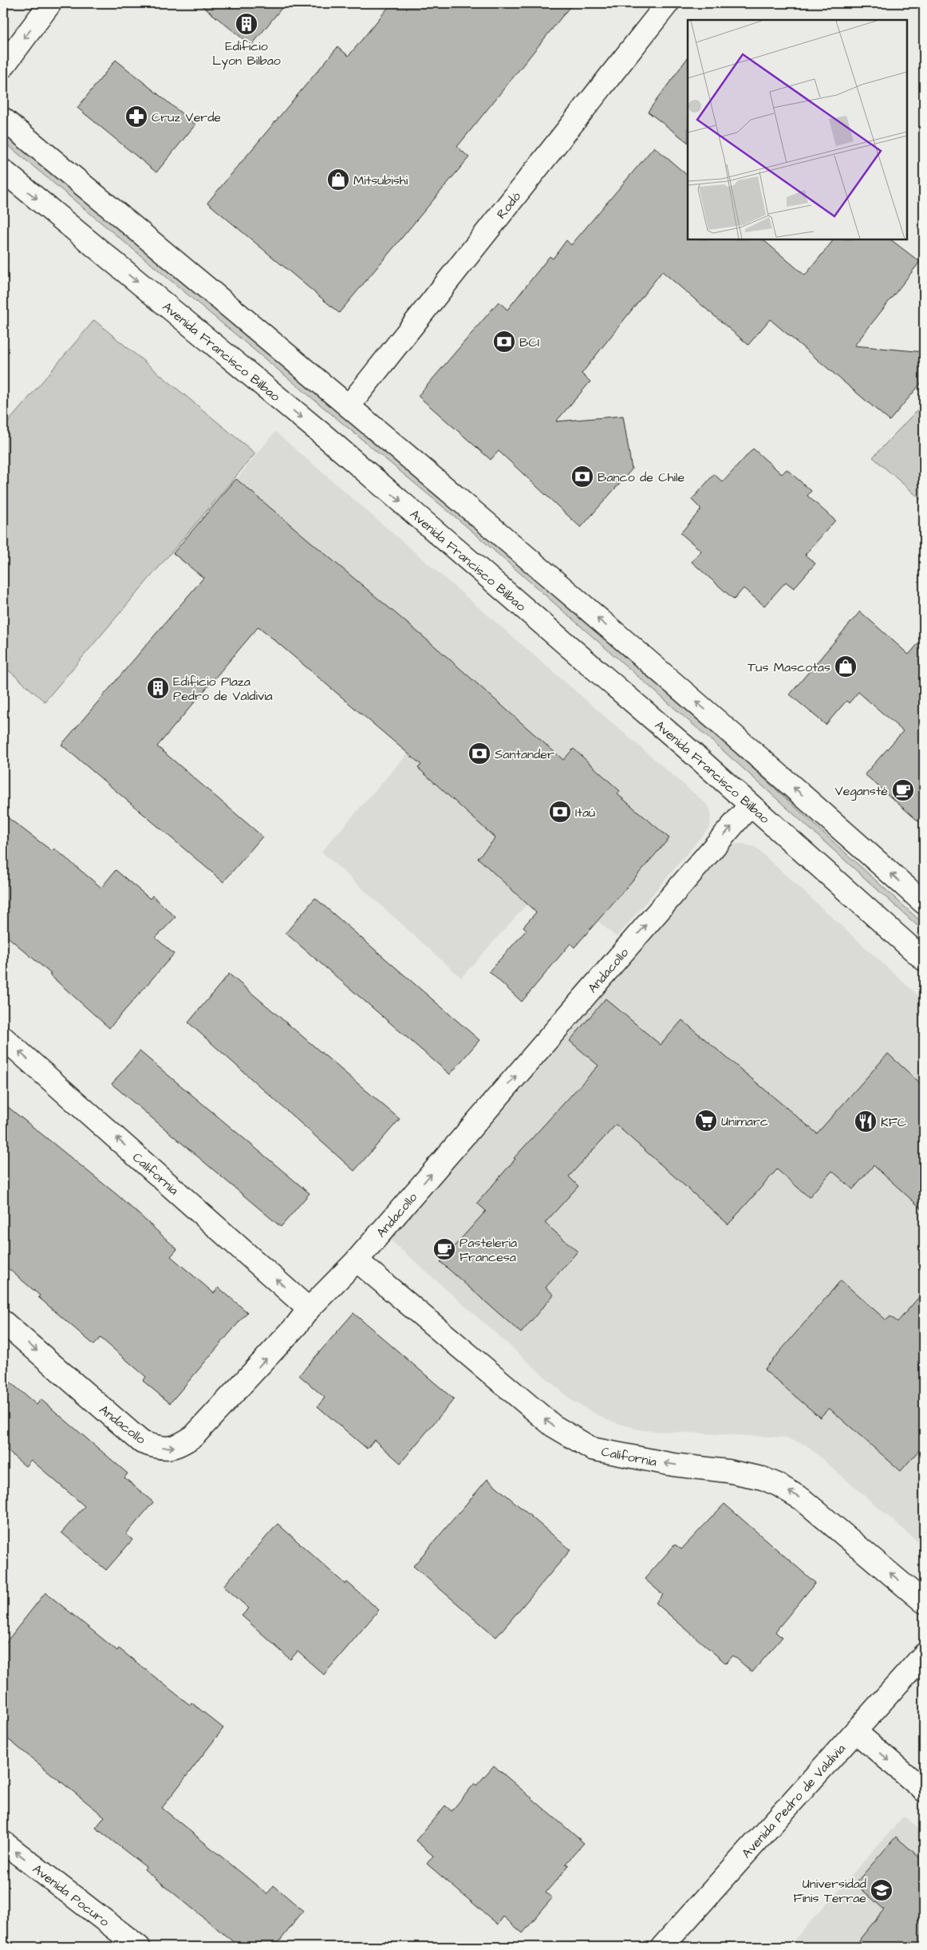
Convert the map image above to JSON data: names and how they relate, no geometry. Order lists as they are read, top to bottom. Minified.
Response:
{"streets":{"main road":["Rodó","Avenida Francisco Bilbao","Andacollo","California","Avenida Pedro de Valdivia","Avenida Pocuro"]},"crossings":[["Avenida Francisco Bilbao","Andacollo"],["Andacollo","California"]],"one_way":["Andacollo","California","Avenida Pocuro"],"places":{"building":["Edificio Lyon Bilbao","Edificio Plaza Pedro de Valdivia"],"pharmacy":["Cruz Verde"],"shop":["Mitsubishi","Tus Mascotas"],"bank":["BCI","Banco de Chile","Santander","Itaú"],"cafe":["Vegansté","Pasteleria Francesa"],"supermarket":["Unimarc"],"restaurant":["KFC"],"school or university":["Universidad Finis Terrae"]}}
